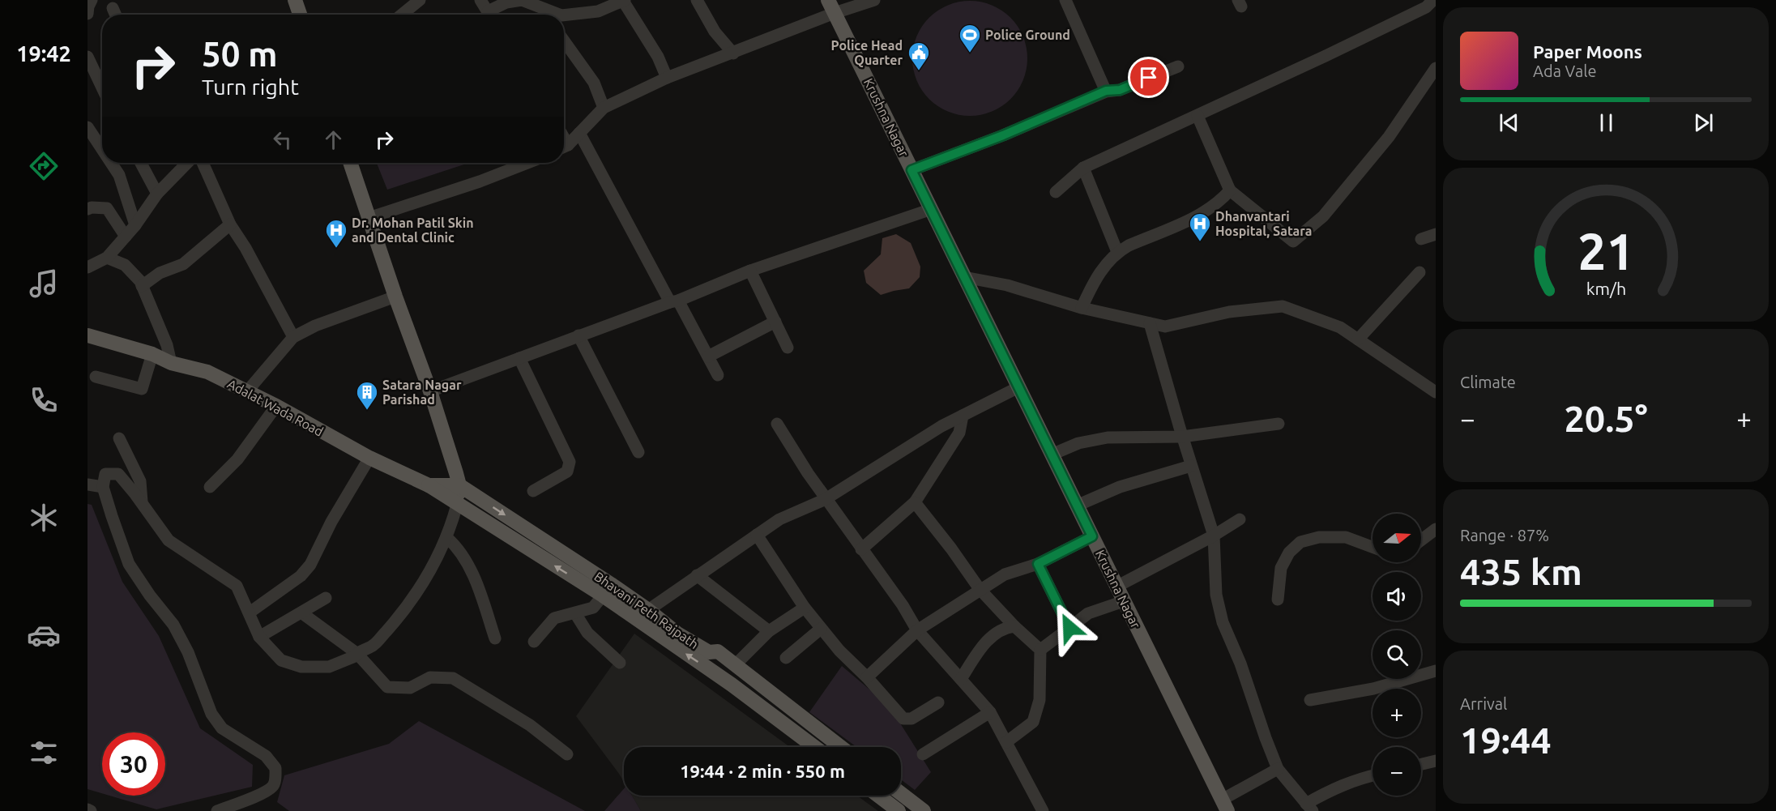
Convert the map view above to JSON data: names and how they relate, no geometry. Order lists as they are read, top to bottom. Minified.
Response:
{"streets":{"main road":["Krushna Nagar","Adalat Wada Road","Bhavani Peth Rajpath"]},"crossings":[["Adalat Wada Road","Bhavani Peth Rajpath"]],"places":{"sports":["Police Ground"],"public building":["Police Head Quarter"],"hospital":["Dhanvantari Hospital, Satara","Dr. Mohan Patil Skin and Dental Clinic"],"building":["Satara Nagar Parishad"]},"north":"right","page":{"tabs":"19:42","turn":["50 m","Turn right"],"song":["Paper Moons","Ada Vale"],"tile":["Climate",["Range · 87%","435 km"],["Arrival","19:44"]],"heat":["−","20.5°","+"],"map_buttons":["+","−"],"limit":"30","trip":"19:44 · 2 min · 550 m","gauge":["21","km/h"]}}
